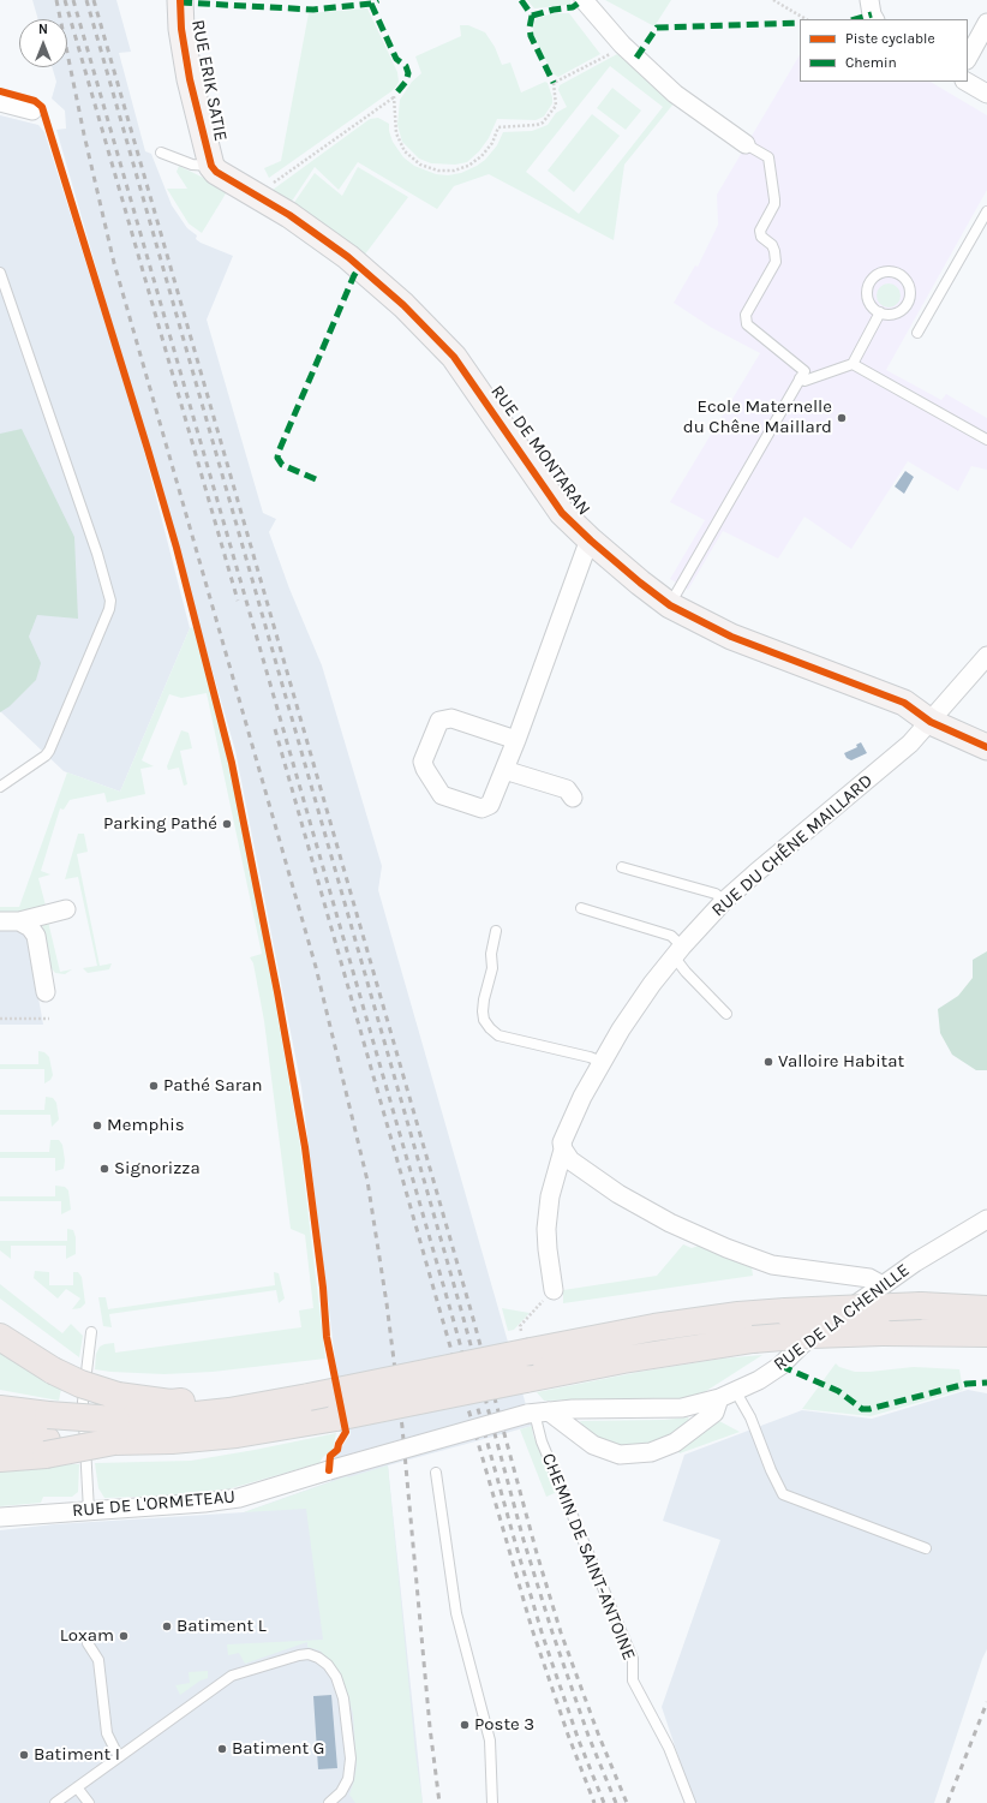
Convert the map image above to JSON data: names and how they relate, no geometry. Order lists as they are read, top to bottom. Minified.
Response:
{"streets":{"street":["RUE ERIK SATIE","RUE DE MONTARAN","RUE DU CHÊNE MAILLARD","RUE DE LA CHENILLE","RUE DE L'ORMETEAU"],"lane":["CHEMIN DE SAINT-ANTOINE"]},"crossings":[["RUE ERIK SATIE","RUE DE MONTARAN"],["RUE DE MONTARAN","RUE DU CHÊNE MAILLARD"],["RUE DE LA CHENILLE","RUE DE L'ORMETEAU"],["RUE DE LA CHENILLE","CHEMIN DE SAINT-ANTOINE"],["RUE DE L'ORMETEAU","CHEMIN DE SAINT-ANTOINE"]],"places":["Ecole Maternelle du Chêne Maillard","Parking Pathé","Valloire Habitat","Pathé Saran","Memphis","Signorizza","Batiment L","Loxam","Poste 3","Batiment G","Batiment I"],"legend":["Piste cyclable","Chemin"],"north":"top"}
